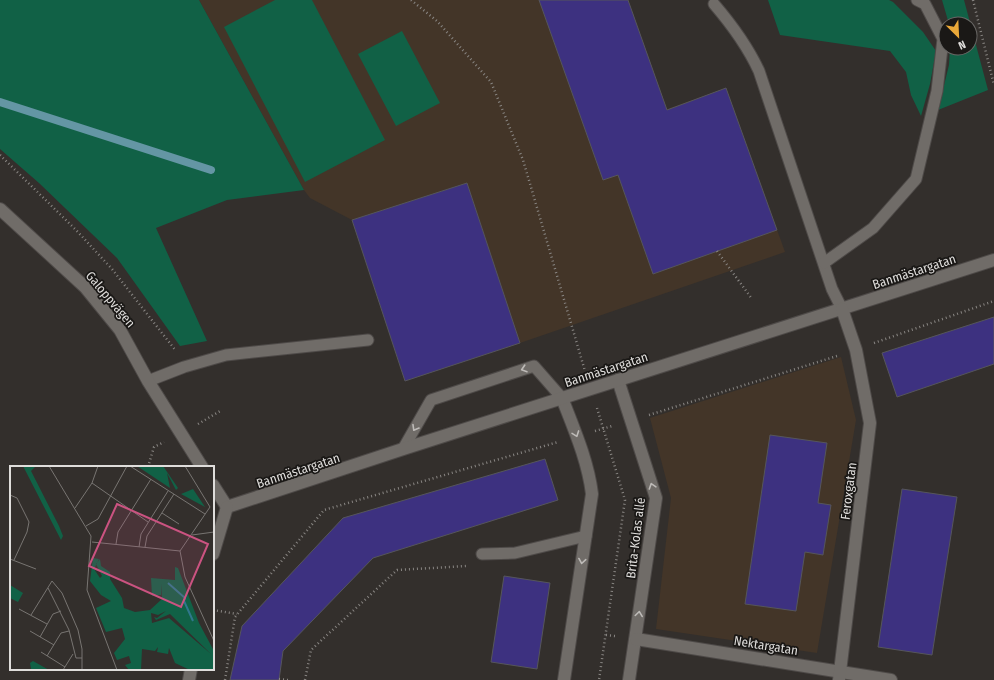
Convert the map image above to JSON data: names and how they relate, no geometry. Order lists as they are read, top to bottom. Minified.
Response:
{"streets":{"street":["Banmästargatan","Galoppvägen","Feroxgatan","Brita-Kolas allé","Nektargatan"]},"crossings":[["Banmästargatan","Feroxgatan"],["Banmästargatan","Brita-Kolas allé"],["Feroxgatan","Nektargatan"],["Brita-Kolas allé","Nektargatan"]],"north":"bottom right"}
